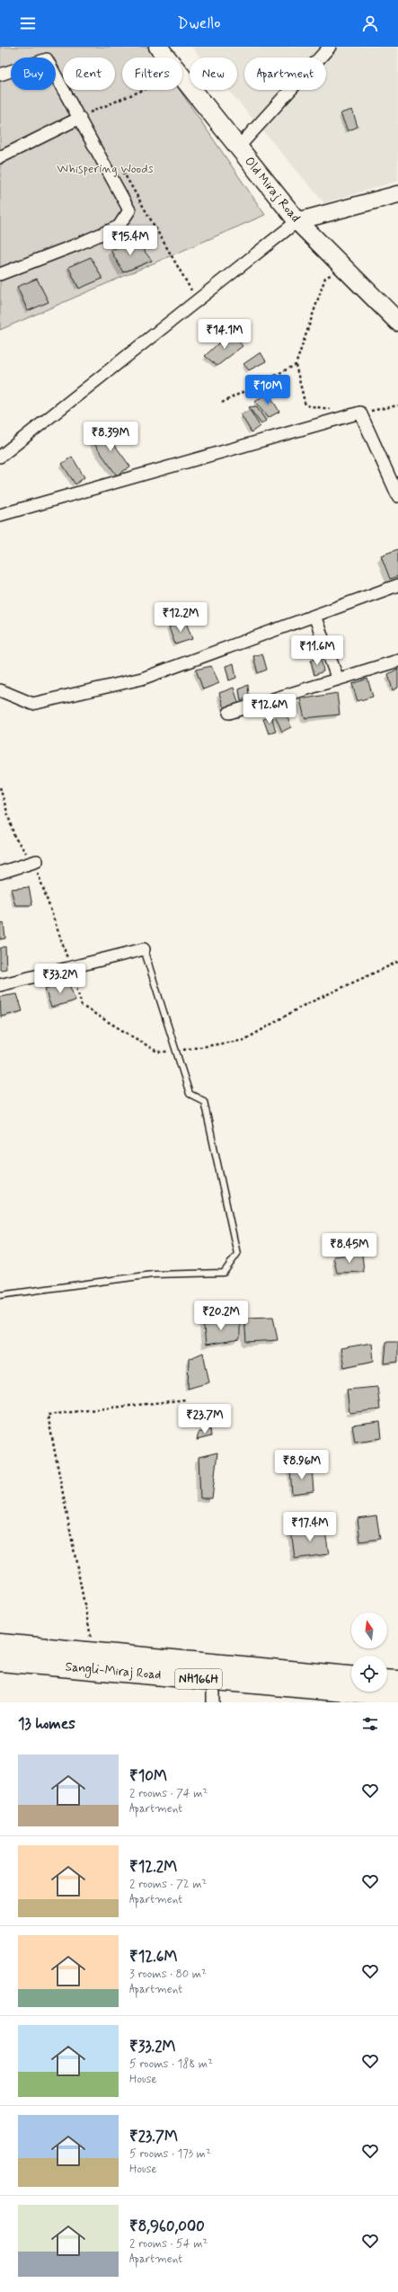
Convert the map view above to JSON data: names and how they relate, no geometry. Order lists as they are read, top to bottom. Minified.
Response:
{"streets":{"highway":["Sangli-Miraj Road","NH166H"],"main road":["Old Miraj Road"]},"parks":["Whispering Woods"],"north":"top","page":{"header":"Dwello","chip":["Buy","Rent","Filters","New","Apartment"],"price":["₹15.4M","₹14.1M","₹10M","₹8.39M","₹12.2M","₹11.6M","₹12.6M","₹33.2M","₹8.45M","₹20.2M","₹23.7M","₹8.96M","₹17.4M"],"heading":"13 homes","list":[{"name":"₹10M","note":"2 rooms · 74 m² · Apartment"},{"name":"₹12.2M","note":"2 rooms · 72 m² · Apartment"},{"name":"₹12.6M","note":"3 rooms · 80 m² · Apartment"},{"name":"₹33.2M","note":"5 rooms · 188 m² · House"},{"name":"₹23.7M","note":"5 rooms · 173 m² · House"},{"name":"₹8,960,000","note":"2 rooms · 54 m² · Apartment"}]}}
